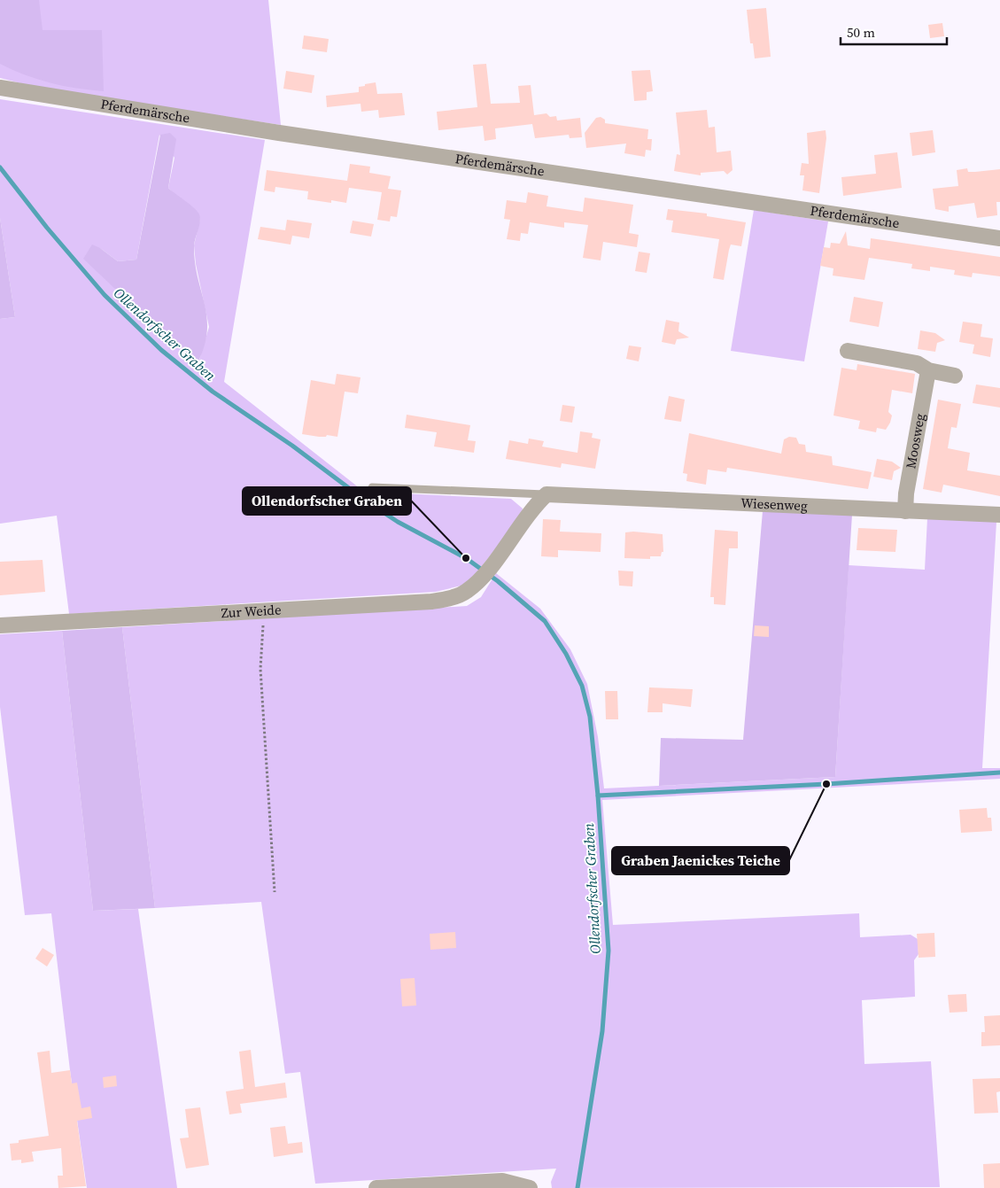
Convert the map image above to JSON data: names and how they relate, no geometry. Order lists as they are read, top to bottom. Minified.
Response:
{"streets":{"street":["Pferdemärsche","Moosweg","Wiesenweg","Zur Weide"]},"crossings":[["Moosweg","Wiesenweg"],["Wiesenweg","Zur Weide"]],"water":["Ollendorfscher Graben"],"places":["Ollendorfscher Graben","Graben Jaenickes Teiche"],"scale_bar":"50 m"}
